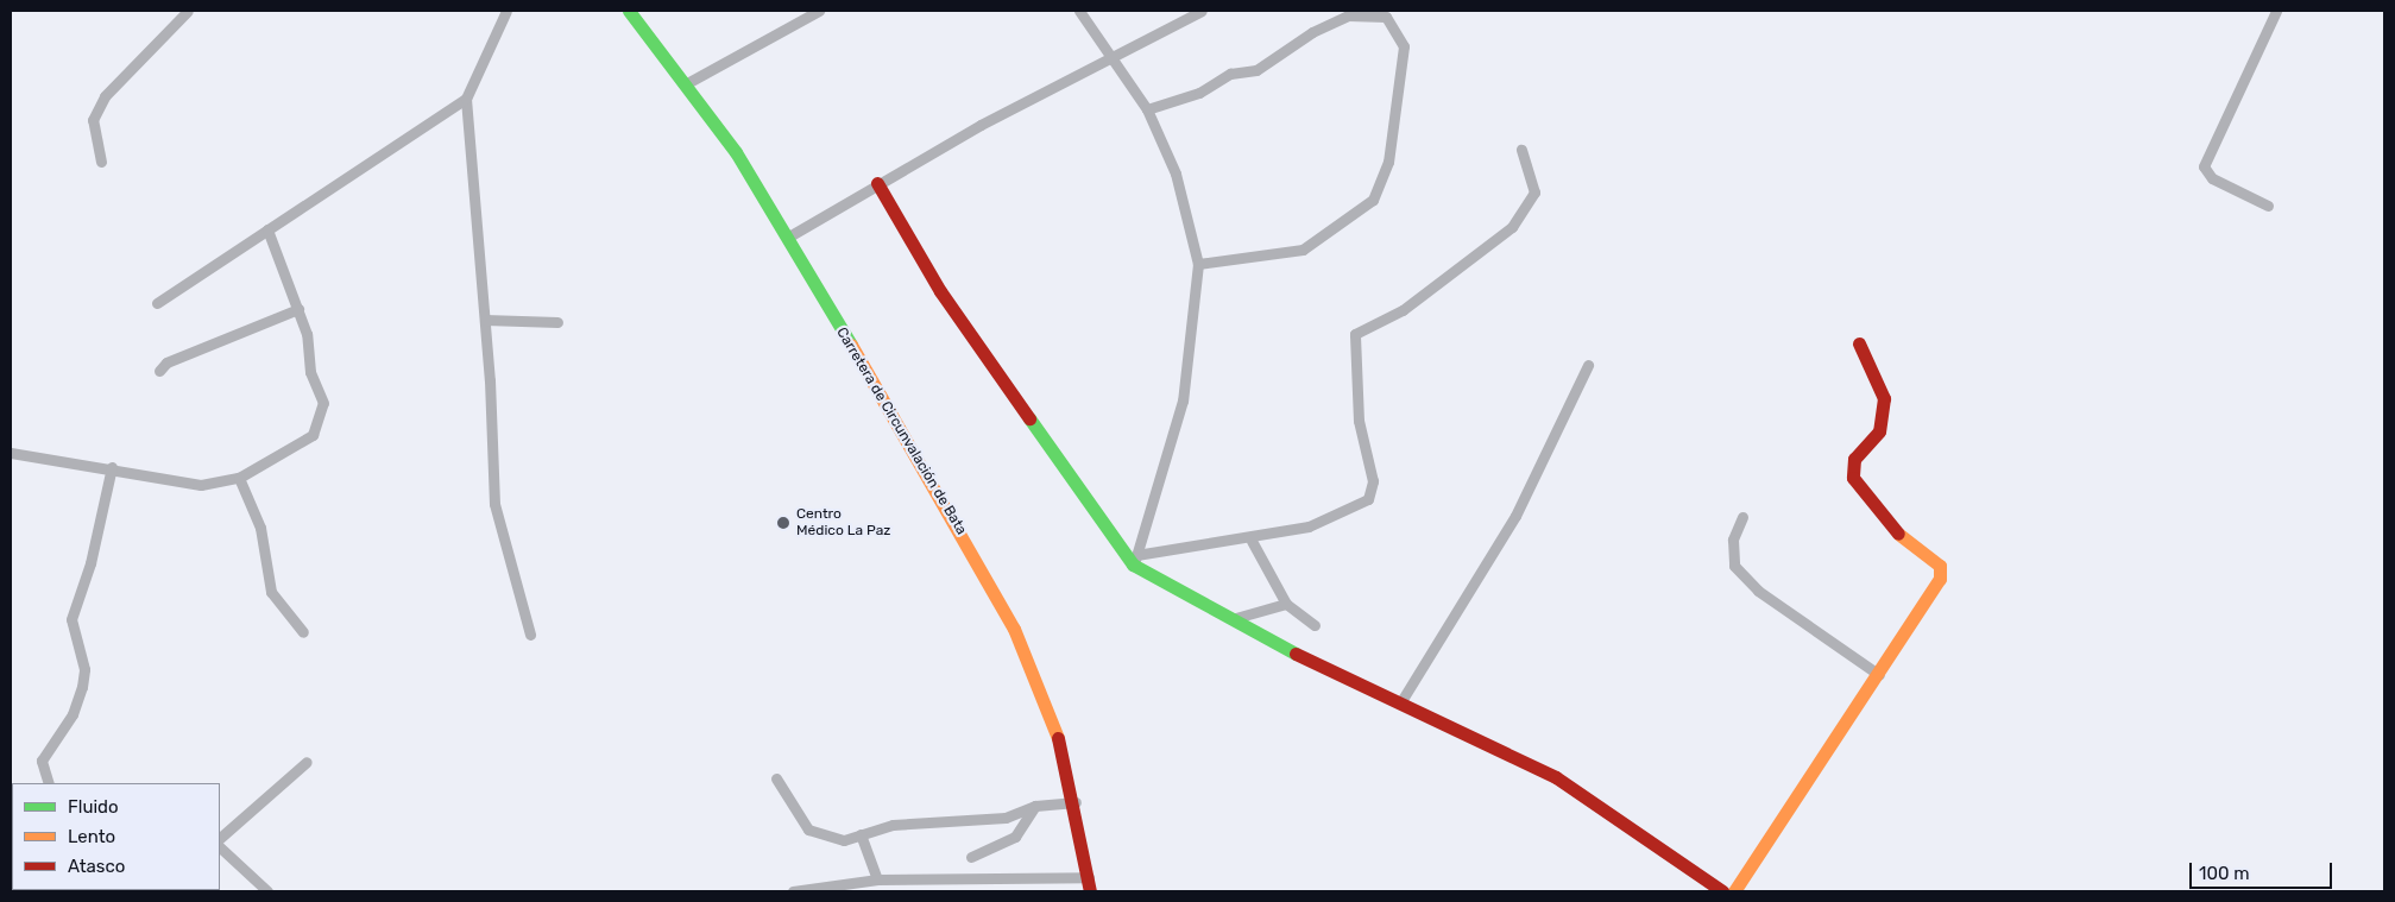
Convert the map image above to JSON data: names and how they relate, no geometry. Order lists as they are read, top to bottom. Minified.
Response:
{"streets":{"street":["Carretera de Circunvalación de Bata"]},"places":["Centro Médico La Paz"],"legend":["Fluido","Lento","Atasco"],"scale_bar":"100 m"}
